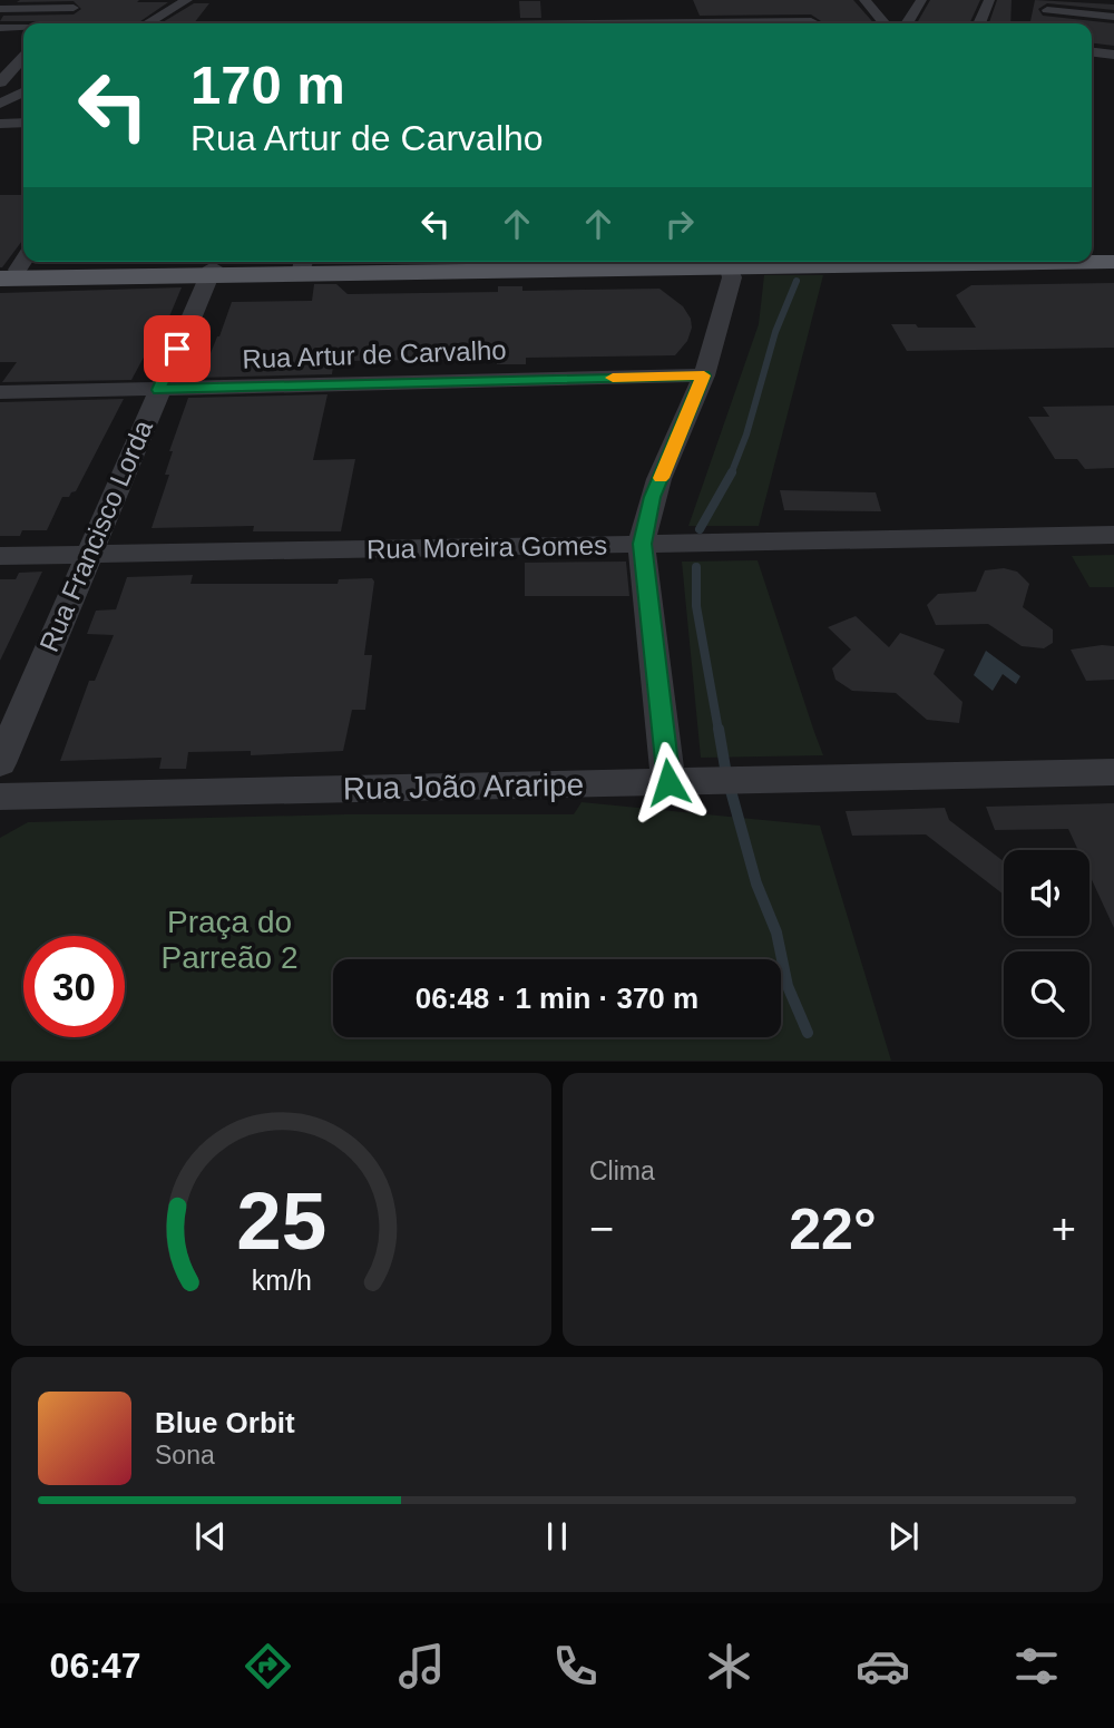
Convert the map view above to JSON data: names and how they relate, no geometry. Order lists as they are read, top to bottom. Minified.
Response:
{"streets":{"street":["Rua Artur de Carvalho","Rua Francisco Lorda","Rua Moreira Gomes","Rua João Araripe"]},"crossings":[["Rua Artur de Carvalho","Rua Francisco Lorda"],["Rua Francisco Lorda","Rua Moreira Gomes"]],"parks":["Praça do Parreão 2"],"page":{"turn":["170 m","Rua Artur de Carvalho"],"limit":"30","trip":"06:48 · 1 min · 370 m","tile":"Clima","heat":["−","22°","+"],"song":["Blue Orbit","Sona"],"tabs":"06:47","gauge":["25","km/h"]}}
